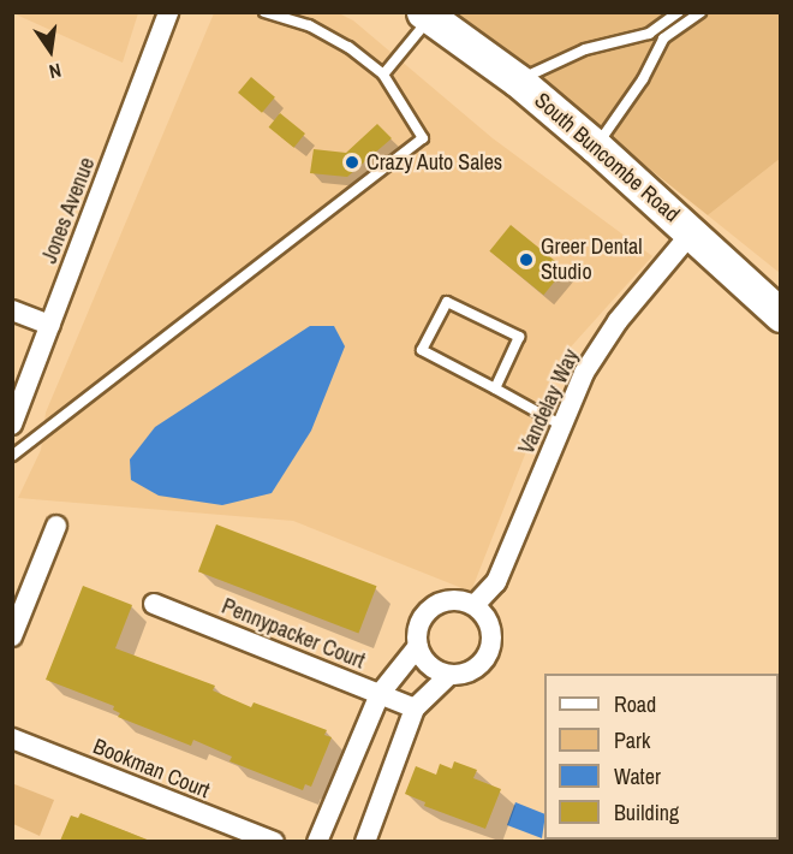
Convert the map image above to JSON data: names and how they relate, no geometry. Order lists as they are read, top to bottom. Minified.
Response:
{"streets":{"main road":["South Buncombe Road"],"street":["Jones Avenue","Vandelay Way","Pennypacker Court","Bookman Court"]},"crossings":[["South Buncombe Road","Vandelay Way"]],"places":["Crazy Auto Sales","Greer Dental Studio"],"legend":["Road","Park","Water","Building"],"north":"bottom"}
